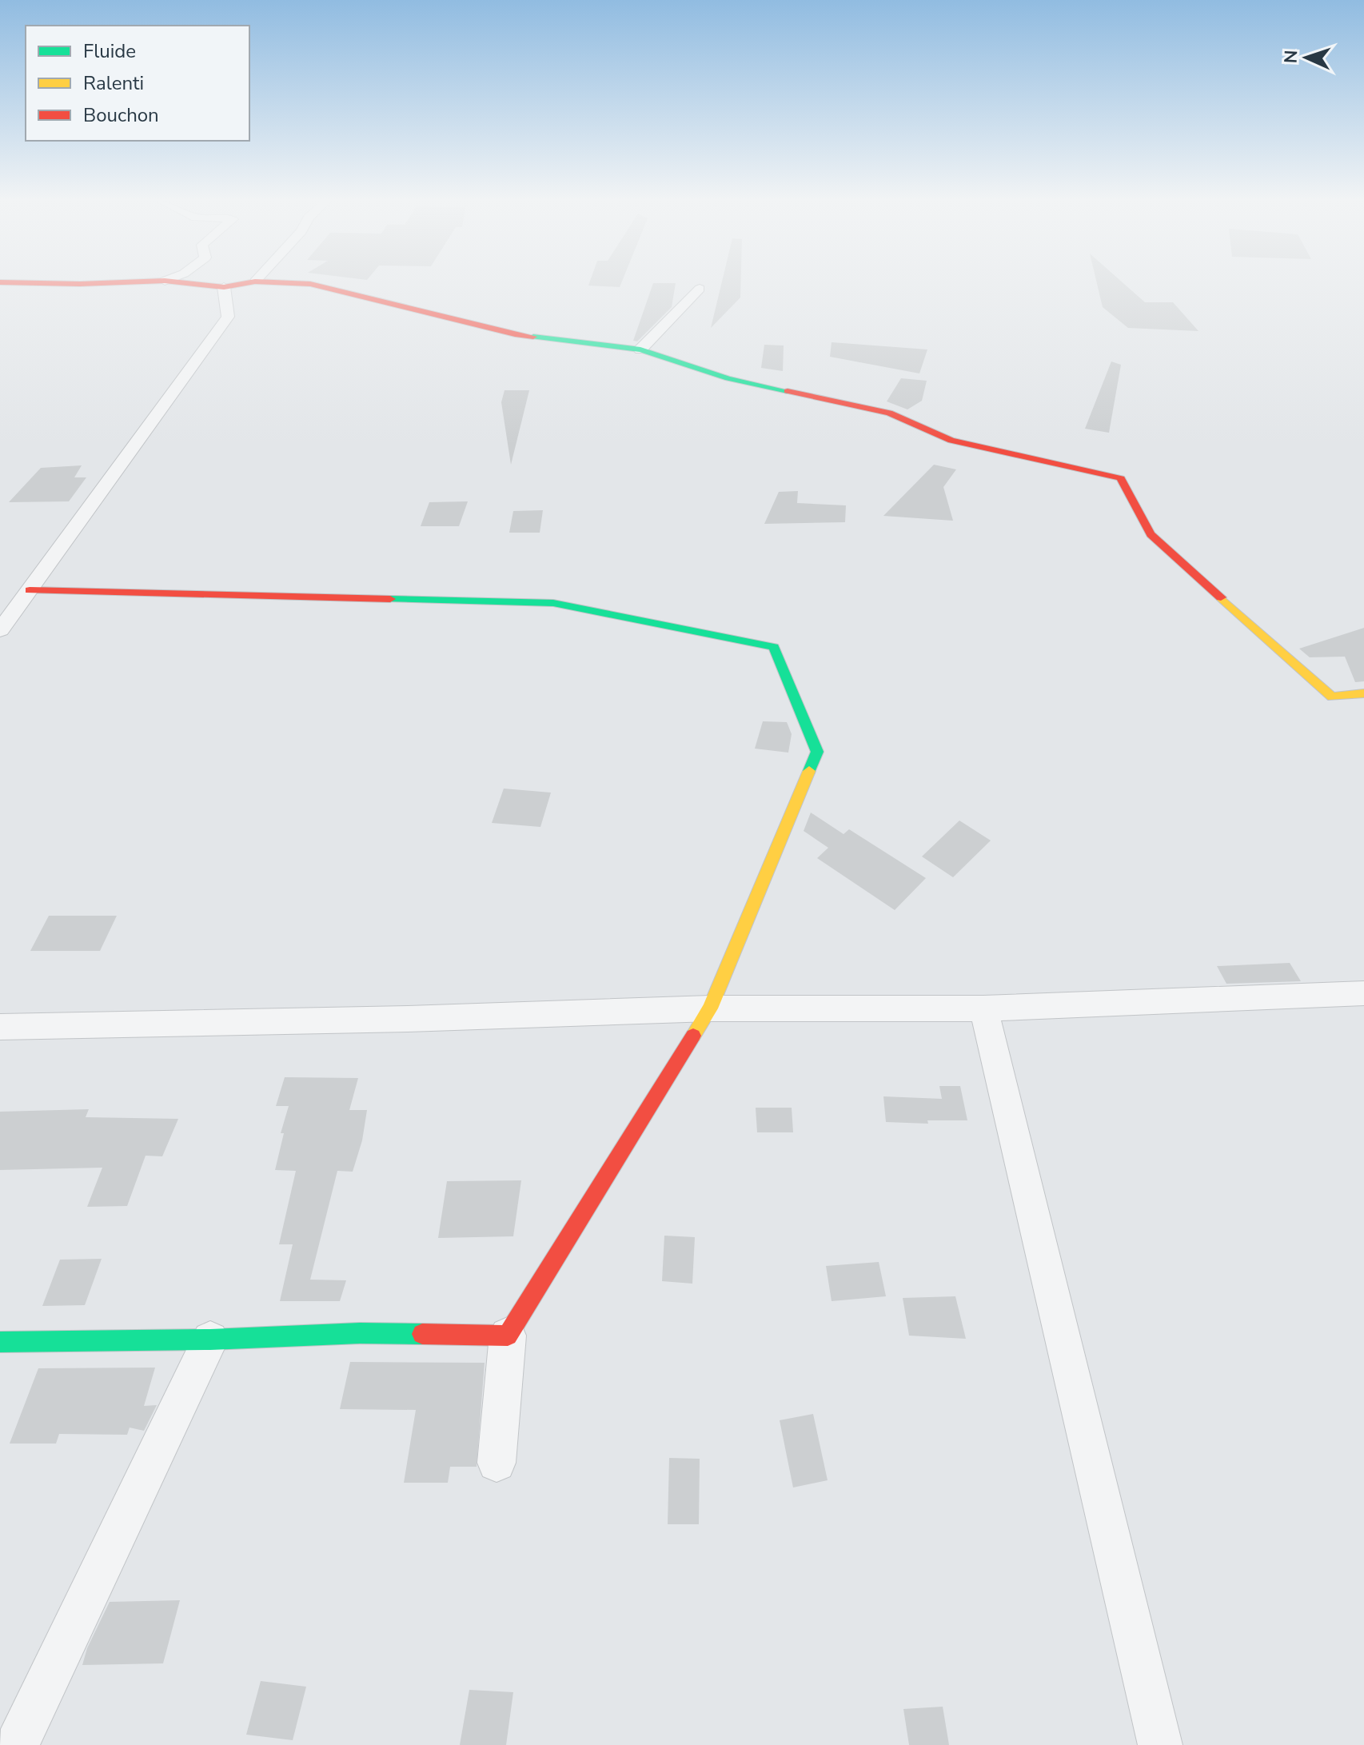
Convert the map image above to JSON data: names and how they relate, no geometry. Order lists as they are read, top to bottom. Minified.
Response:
{"legend":["Fluide","Ralenti","Bouchon"],"north":"left"}
